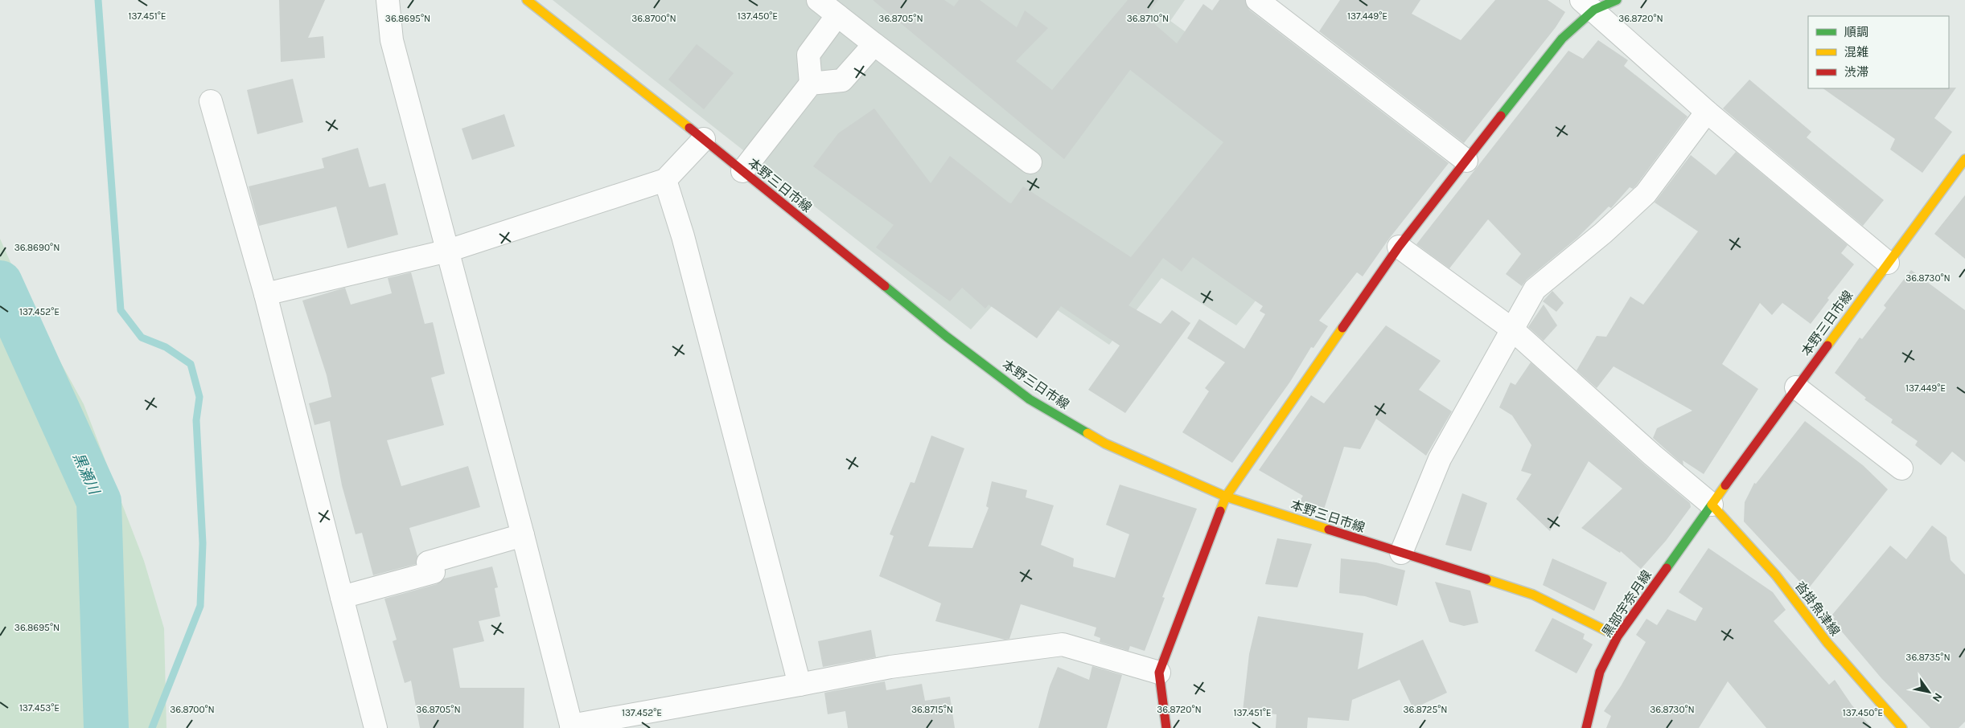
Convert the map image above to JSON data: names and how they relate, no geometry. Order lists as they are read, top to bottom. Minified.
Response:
{"streets":{"main road":["本野三日市線","黒部宇奈月線","沓掛魚津線"]},"crossings":[["本野三日市線","黒部宇奈月線"],["本野三日市線","沓掛魚津線"],["黒部宇奈月線","沓掛魚津線"]],"water":["黒瀬川"],"legend":["順調","混雑","渋滞"],"north":"bottom right","coordinates":["137.451°E","137.450°E","137.449°E","36.8695°N","36.8700°N","36.8710°N","36.8705°N","36.8720°N","36.8690°N","36.8730°N","137.452°E","36.8735°N","137.453°E","36.8715°N","36.8725°N"]}
